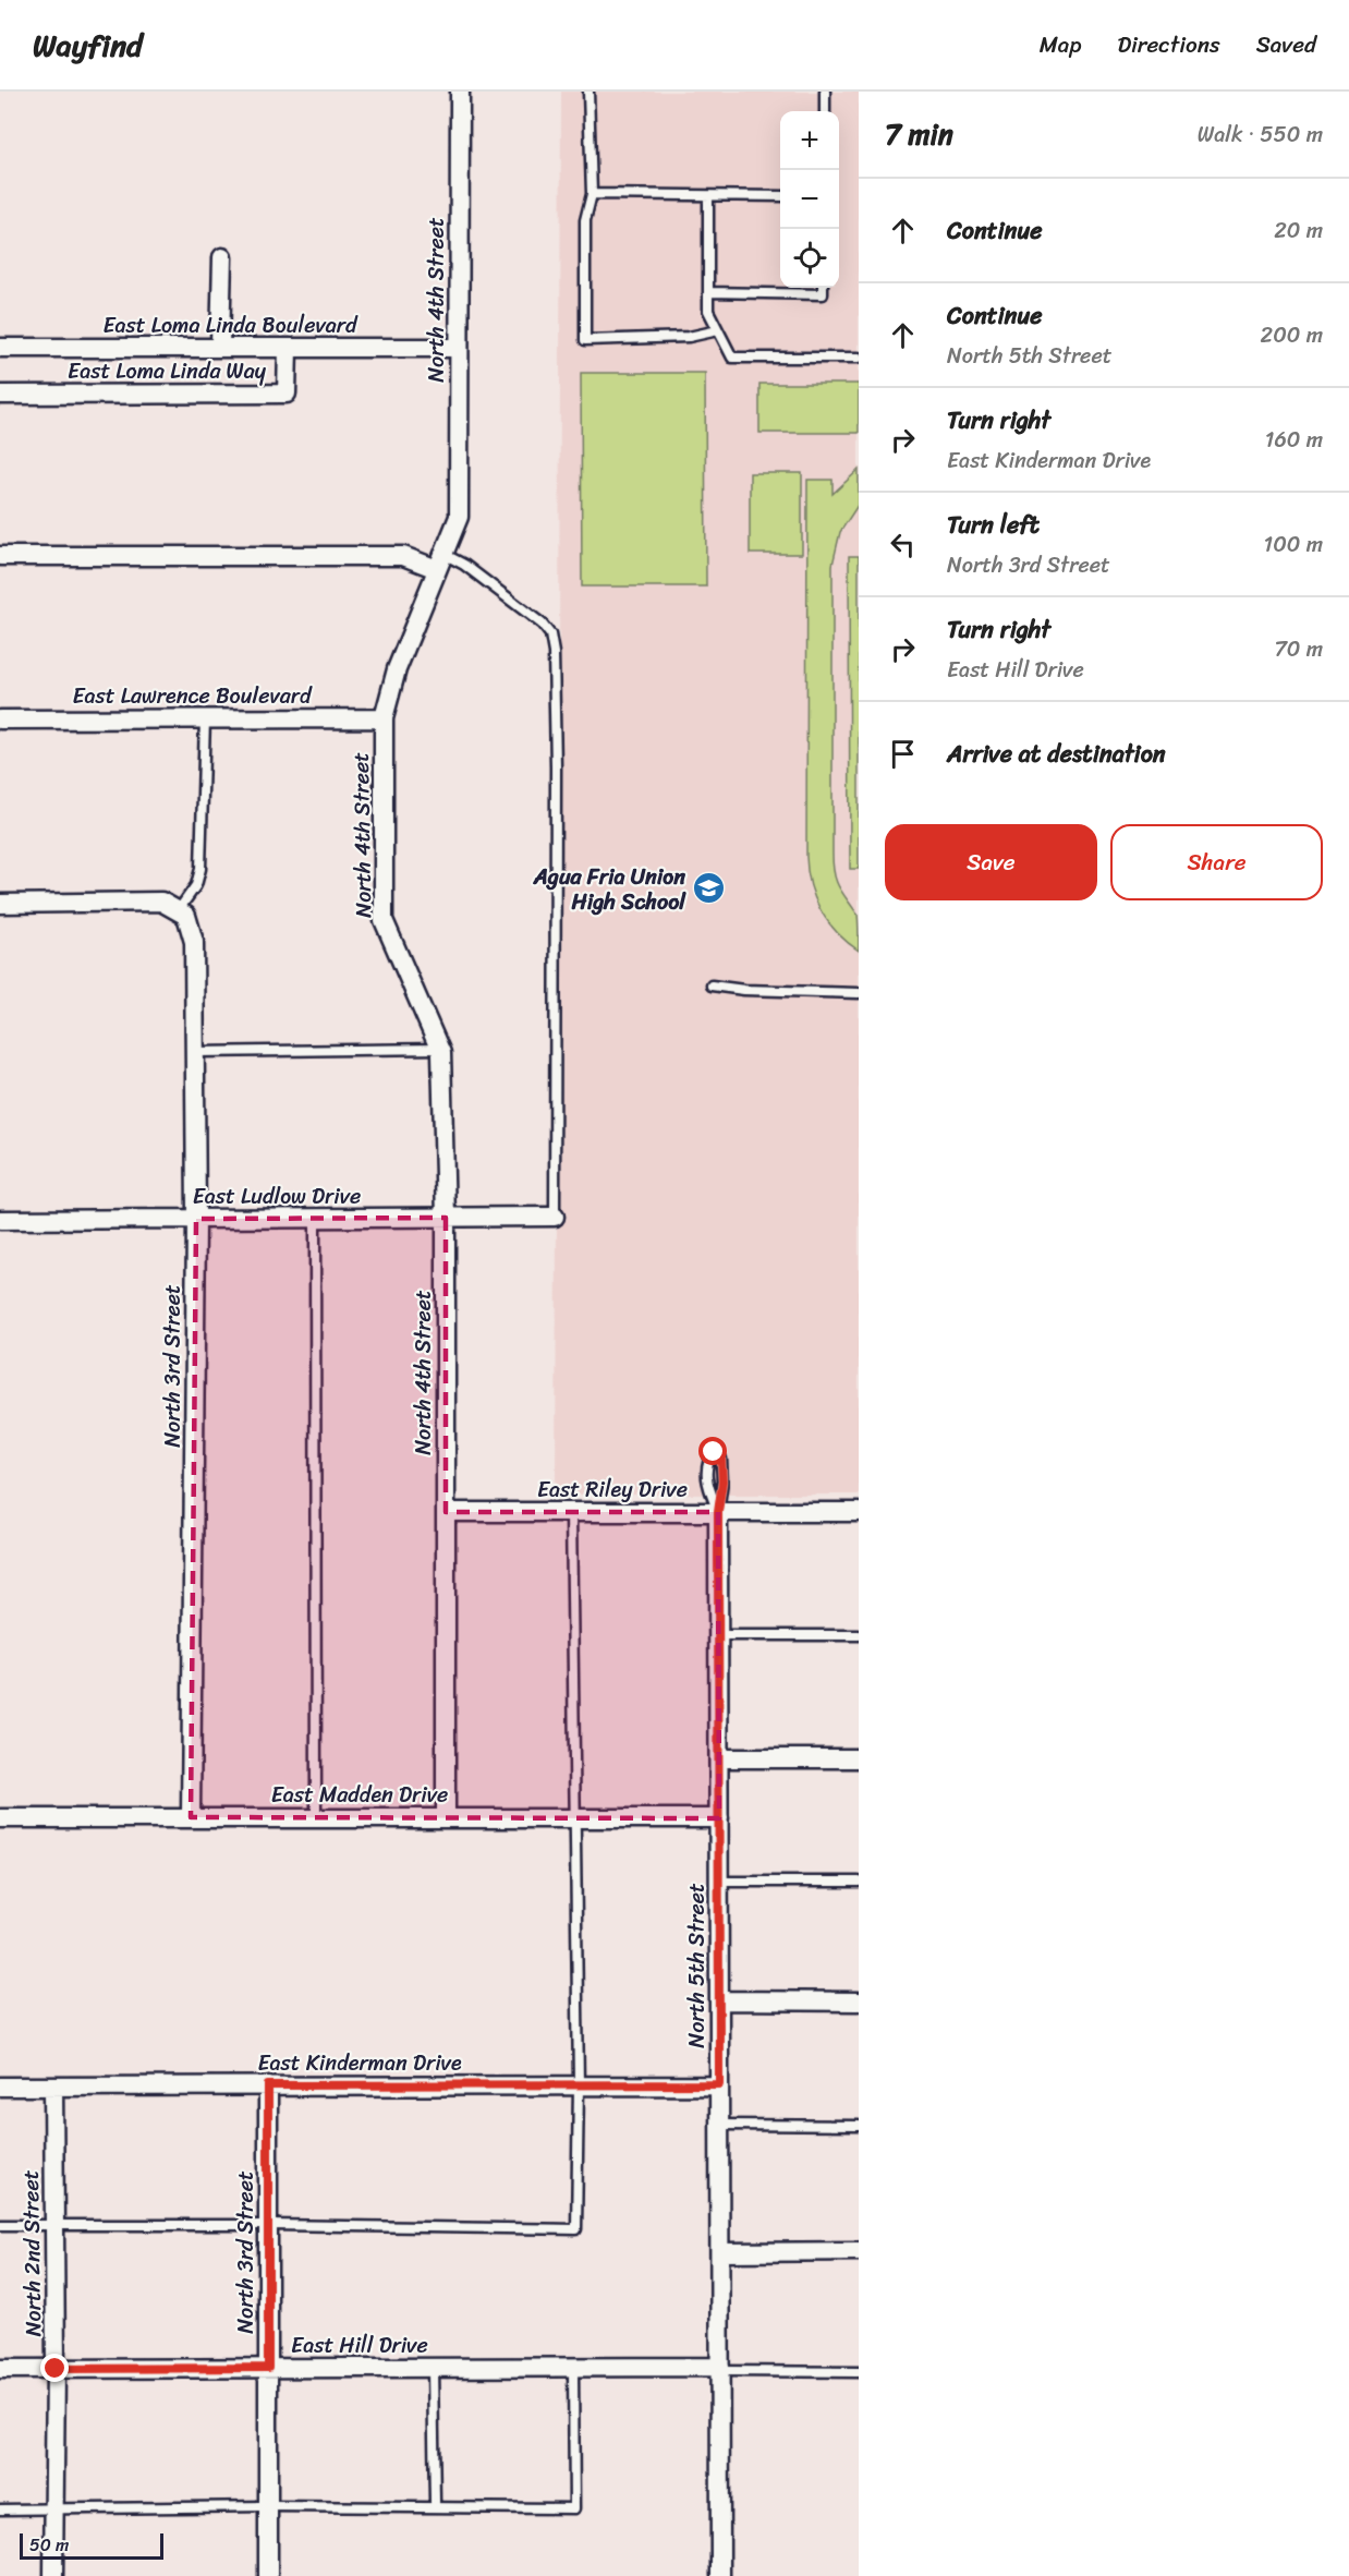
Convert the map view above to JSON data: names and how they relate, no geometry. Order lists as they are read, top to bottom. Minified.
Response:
{"streets":{"street":["North 4th Street","East Loma Linda Boulevard","East Loma Linda Way","East Lawrence Boulevard","East Ludlow Drive","North 3rd Street","East Riley Drive","East Madden Drive","North 5th Street","East Kinderman Drive","North 2nd Street","East Hill Drive"]},"crossings":[["North 4th Street","East Loma Linda Boulevard"],["North 4th Street","East Lawrence Boulevard"],["North 4th Street","East Ludlow Drive"],["North 4th Street","East Riley Drive"],["North 4th Street","East Madden Drive"],["East Loma Linda Boulevard","East Loma Linda Way"],["East Ludlow Drive","North 3rd Street"],["North 3rd Street","East Madden Drive"],["North 3rd Street","East Kinderman Drive"],["North 3rd Street","East Hill Drive"],["East Riley Drive","North 5th Street"],["East Madden Drive","North 5th Street"],["North 5th Street","East Kinderman Drive"],["North 5th Street","East Hill Drive"],["East Kinderman Drive","North 2nd Street"],["North 2nd Street","East Hill Drive"]],"places":{"school or university":["Agua Fria Union High School"]},"scale_bar":"50 m","page":{"header":"Wayfind","nav":["Map","Directions","Saved"],"heading":["7 min","Walk · 550 m"],"map_buttons":["+","−"],"list":[["Continue","20 m"],["Continue","North 5th Street","200 m"],["Turn right","East Kinderman Drive","160 m"],["Turn left","North 3rd Street","100 m"],["Turn right","East Hill Drive","70 m"],"Arrive at destination"],"buttons":["Save","Share"],"scale":"50 m"}}
